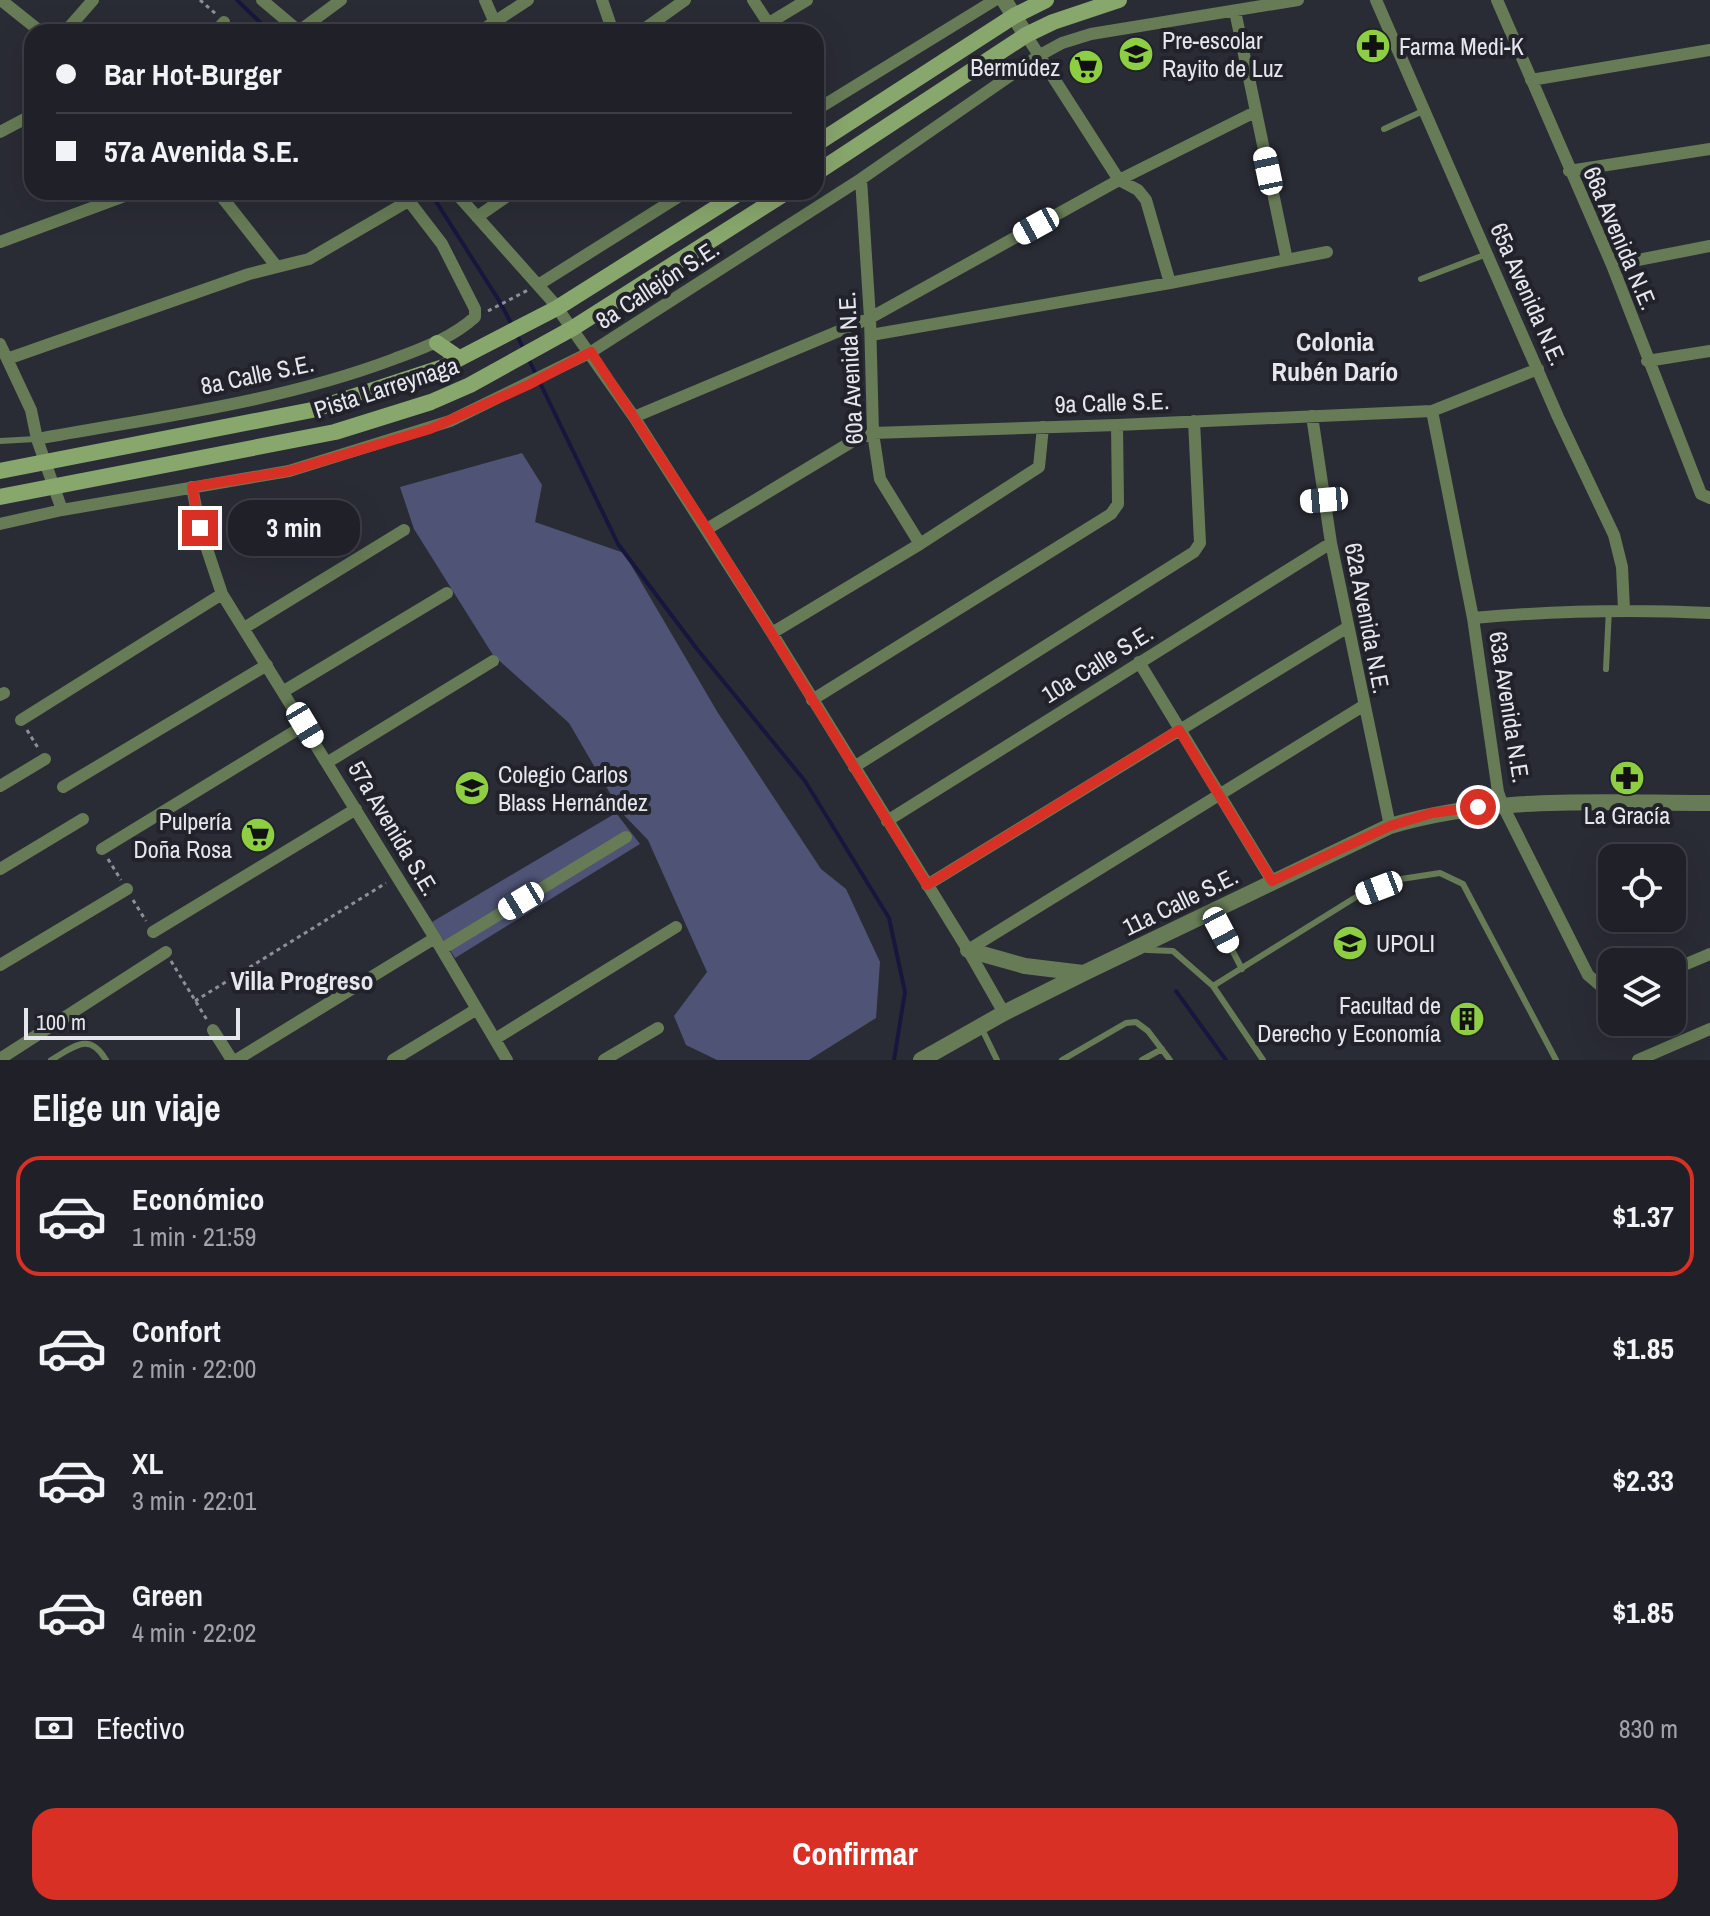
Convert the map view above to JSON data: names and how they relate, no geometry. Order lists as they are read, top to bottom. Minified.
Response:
{"streets":{"main road":["Pista Larreynaga"],"street":["66a Avenida N.E.","8a Callejón S.E.","65a Avenida N.E.","60a Avenida N.E.","8a Calle S.E.","9a Calle S.E.","62a Avenida N.E.","10a Calle S.E.","63a Avenida N.E.","57a Avenida S.E.","11a Calle S.E."]},"crossings":[["8a Callejón S.E.","60a Avenida N.E."],["8a Callejón S.E.","57a Avenida S.E."],["65a Avenida N.E.","9a Calle S.E."],["60a Avenida N.E.","9a Calle S.E."],["9a Calle S.E.","62a Avenida N.E."],["9a Calle S.E.","63a Avenida N.E."],["62a Avenida N.E.","10a Calle S.E."],["62a Avenida N.E.","11a Calle S.E."],["63a Avenida N.E.","11a Calle S.E."]],"districts":["Colonia Rubén Darío","Villa Progreso"],"places":{"pharmacy":["Farma Medi-K","La Gracía"],"school or university":["Pre-escolar Rayito de Luz","Colegio Carlos Blass Hernández","UPOLI"],"supermarket":["Bermúdez","Pulpería Doña Rosa"],"building":["Facultad de Derecho y Economía"]},"scale_bar":"100 m","page":{"banner":["Bar Hot-Burger","57a Avenida S.E."],"bubble":"3 min","scale":"100 m","heading":"Elige un viaje","list":[{"name":"Económico","note":"1 min · 21:59","value":"$1.37"},{"name":"Confort","note":"2 min · 22:00","value":"$1.85"},{"name":"XL","note":"3 min · 22:01","value":"$2.33"},{"name":"Green","note":"4 min · 22:02","value":"$1.85"}],"pay":["Efectivo","830 m"],"buttons":"Confirmar"}}
